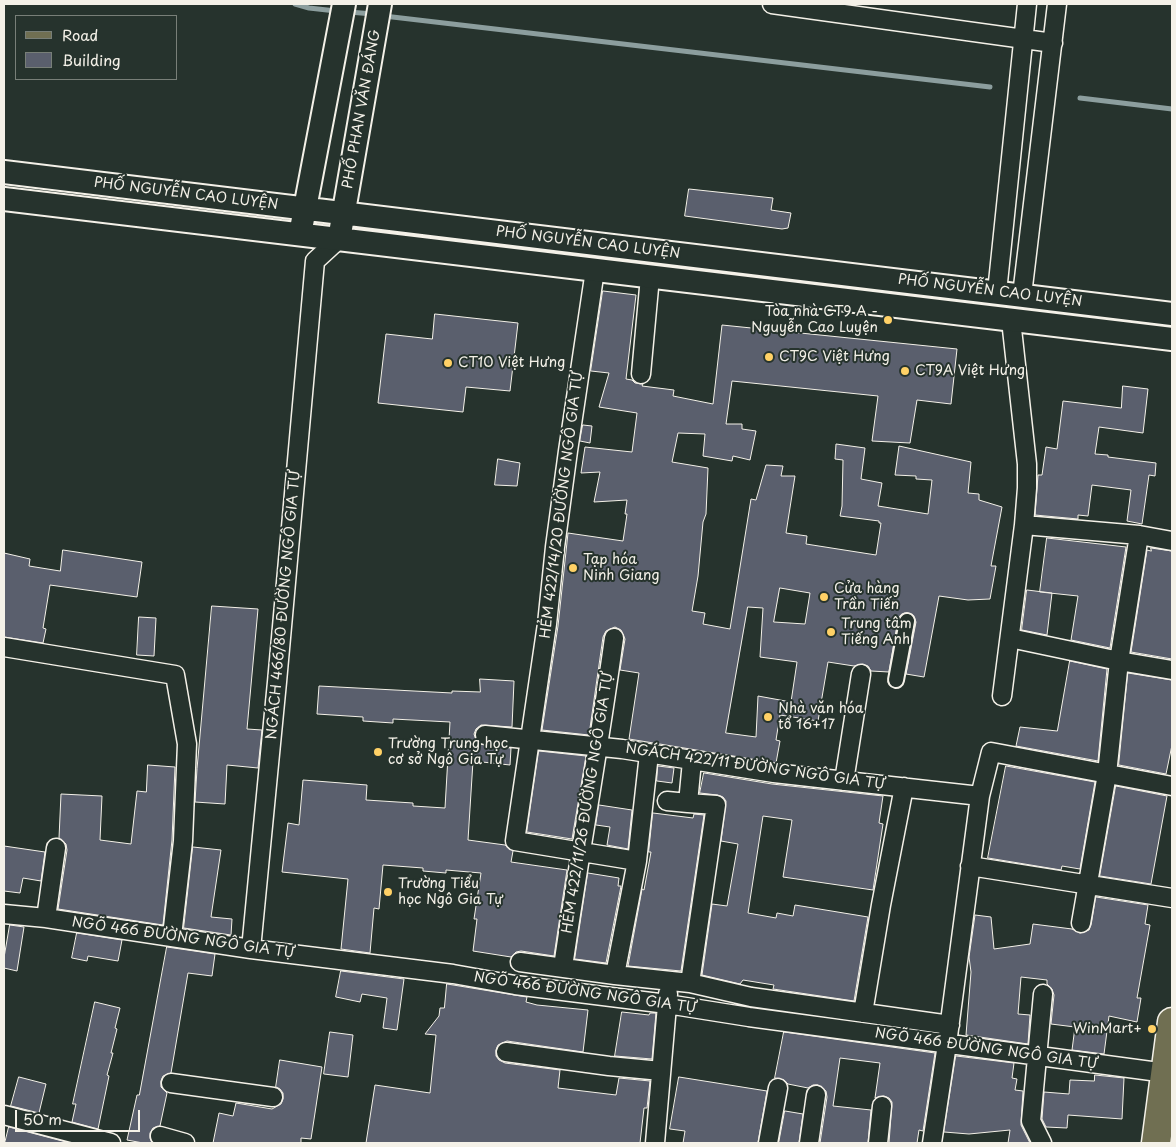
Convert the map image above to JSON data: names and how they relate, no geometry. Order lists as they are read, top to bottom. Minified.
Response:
{"streets":{"street":["PHỐ PHAN VĂN ĐÁNG","PHỐ NGUYỄN CAO LUYỆN","HẺM 422/14/20 ĐƯỜNG NGÔ GIA TỰ","NGÁCH 466/80 ĐƯỜNG NGÔ GIA TỰ","NGÁCH 422/11 ĐƯỜNG NGÔ GIA TỰ","HẺM 422/11/26 ĐƯỜNG NGÔ GIA TỰ","NGÕ 466 ĐƯỜNG NGÔ GIA TỰ"]},"crossings":[["PHỐ PHAN VĂN ĐÁNG","PHỐ NGUYỄN CAO LUYỆN"],["PHỐ NGUYỄN CAO LUYỆN","HẺM 422/14/20 ĐƯỜNG NGÔ GIA TỰ"],["HẺM 422/14/20 ĐƯỜNG NGÔ GIA TỰ","NGÁCH 422/11 ĐƯỜNG NGÔ GIA TỰ"],["HẺM 422/14/20 ĐƯỜNG NGÔ GIA TỰ","HẺM 422/11/26 ĐƯỜNG NGÔ GIA TỰ"],["NGÁCH 466/80 ĐƯỜNG NGÔ GIA TỰ","NGÕ 466 ĐƯỜNG NGÔ GIA TỰ"],["NGÁCH 422/11 ĐƯỜNG NGÔ GIA TỰ","HẺM 422/11/26 ĐƯỜNG NGÔ GIA TỰ"]],"places":["Tòa nhà CT9 A - Nguyễn Cao Luyện","CT9C Việt Hưng","CT10 Việt Hưng","CT9A Việt Hưng","Tạp hóa Ninh Giang","Cửa hàng Trần Tiến","Trung tâm Tiếng Anh","Nhà văn hóa tổ 16+17","Trường Trung học cơ sở Ngô Gia Tự","Trường Tiểu học Ngô Gia Tự","WinMart+"],"legend":["Road","Building"],"scale_bar":"50 m"}
